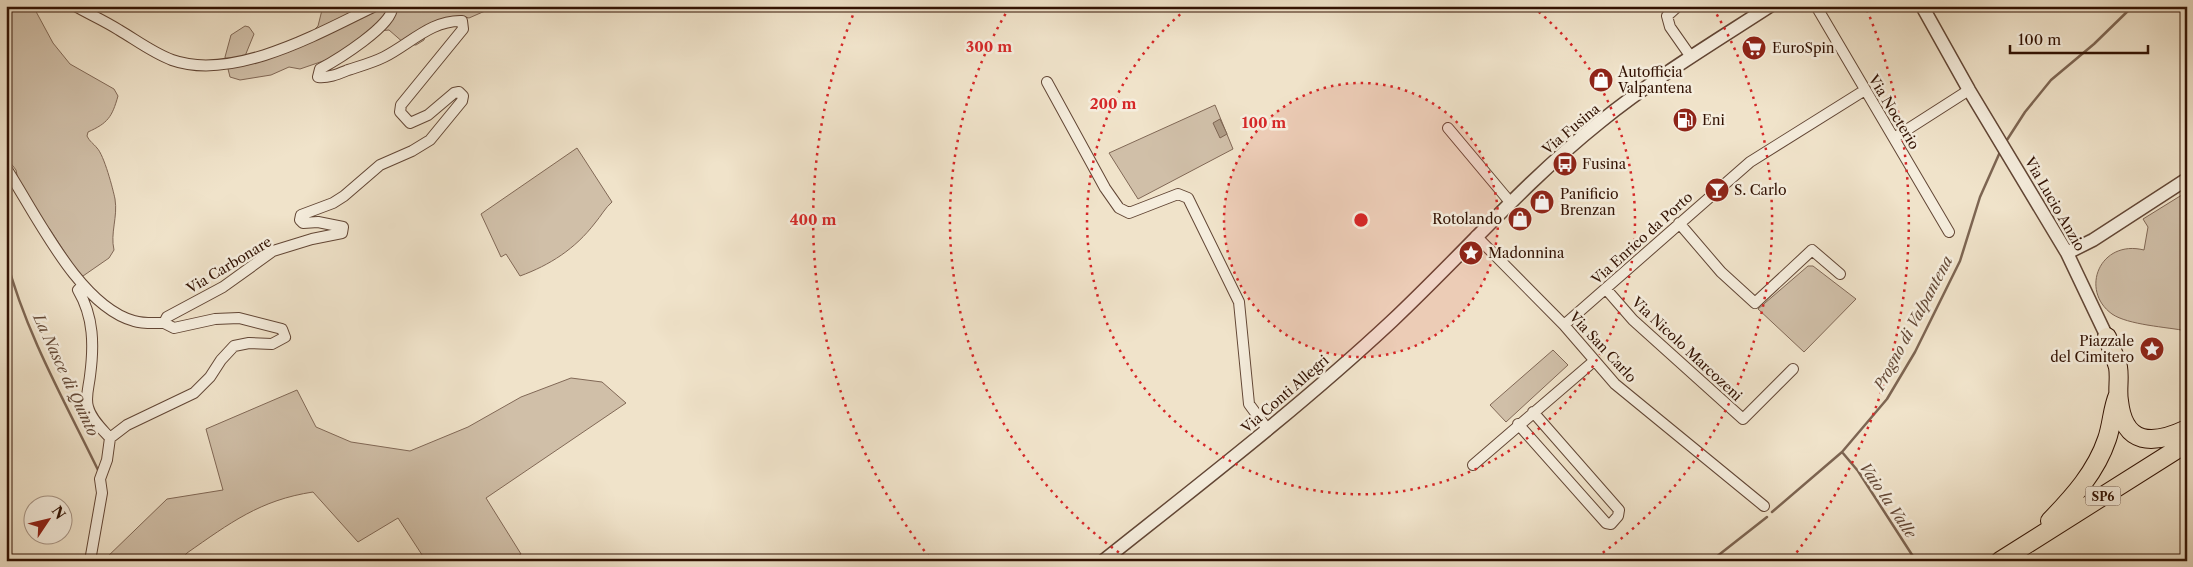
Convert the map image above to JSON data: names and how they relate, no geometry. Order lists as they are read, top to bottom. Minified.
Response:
{"streets":{"highway":["SP6"],"street":["Via Nocterio","Via Fusina","Via Lucio Anzio","Via Enrico da Porto","Via Carbonare","Via San Carlo","Via Nicolo Marcozeni","Via Conti Allegri"]},"crossings":[["Via Nocterio","Via Enrico da Porto"],["Via Fusina","Via San Carlo"],["Via Fusina","Via Conti Allegri"],["Via Enrico da Porto","Via San Carlo"],["Via Enrico da Porto","Via Nicolo Marcozeni"],["Via San Carlo","Via Conti Allegri"]],"water":["Progno di Valpantena","La Nasce di Quinto","Vaio la Valle"],"places":{"supermarket":["EuroSpin"],"shop":["Autofficia Valpantena","Panificio Brenzan","Rotolando"],"fuel station":["Eni"],"bus stop":["Fusina"],"bar":["S. Carlo"],"place":["Madonnina","Piazzale del Cimitero"]},"scale_bar":"100 m","north":"top right","rings":["300 m","200 m","100 m","400 m"]}
